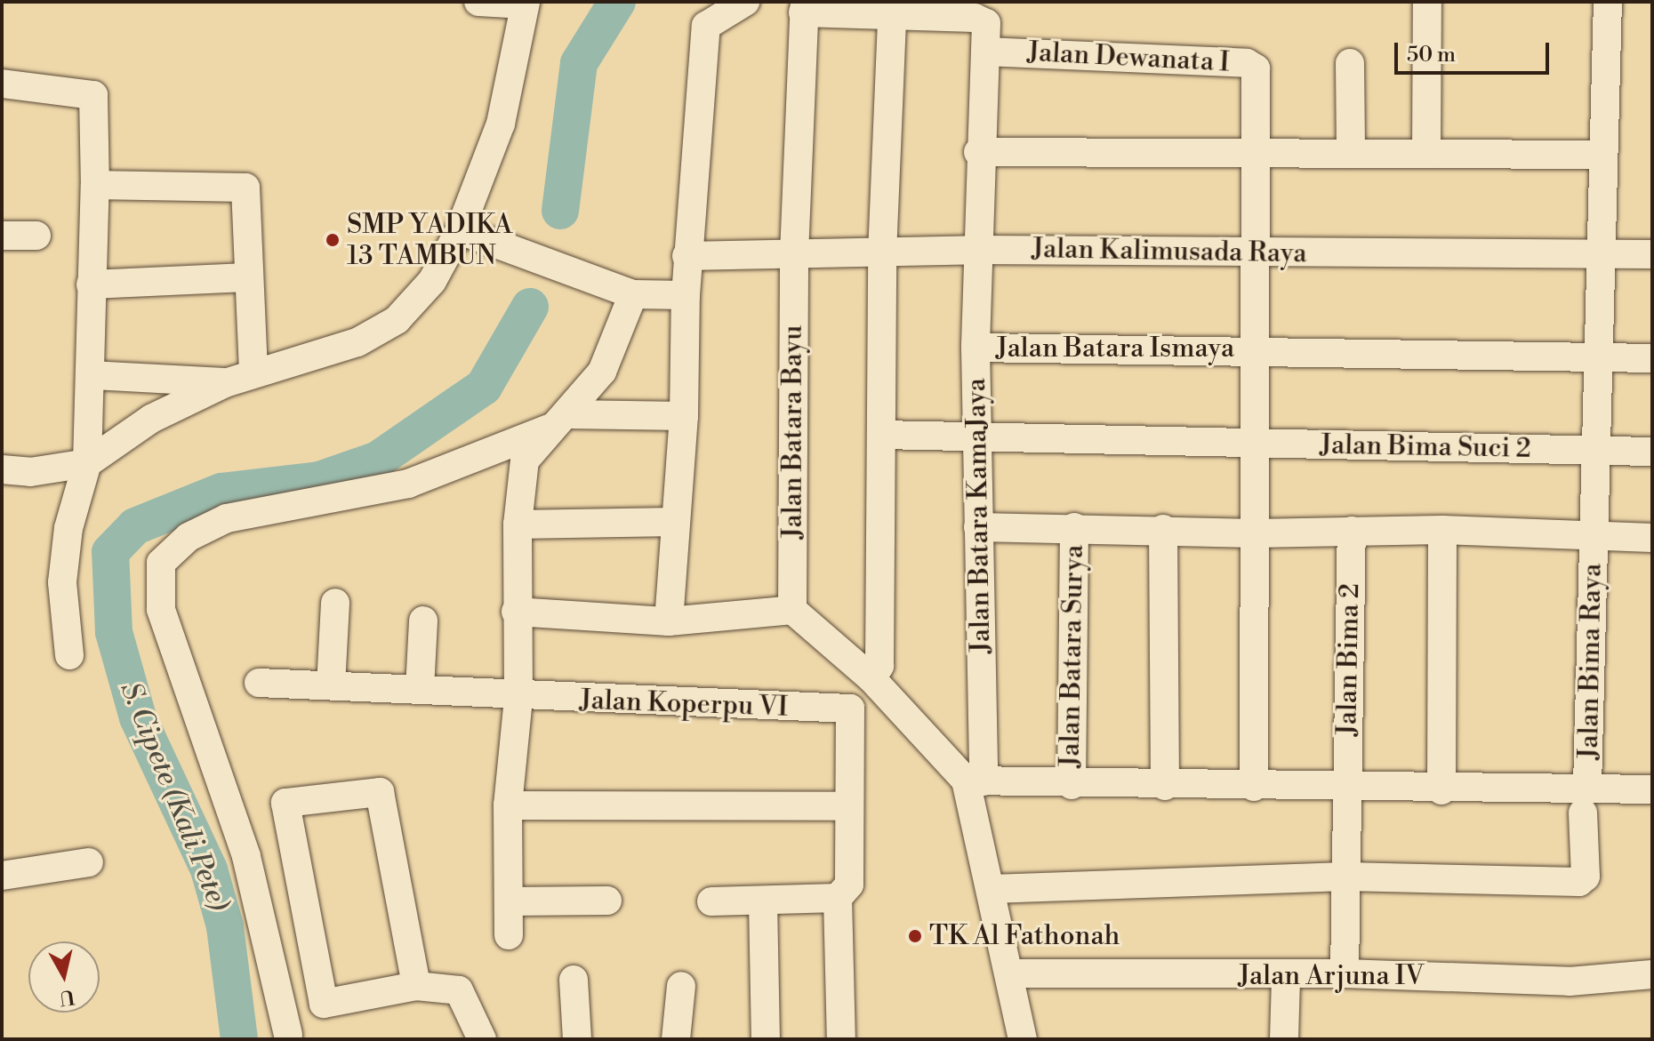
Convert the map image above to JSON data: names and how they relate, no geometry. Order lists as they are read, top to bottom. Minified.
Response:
{"streets":{"street":["Jalan Dewanata I","Jalan Kalimusada Raya","Jalan Batara Ismaya","Jalan Batara Bayu","Jalan Bima Suci 2","Jalan Batara KamaJaya","Jalan Batara Surya","Jalan Bima 2","Jalan Bima Raya","Jalan Koperpu VI","Jalan Arjuna IV"]},"crossings":[["Jalan Dewanata I","Jalan Kalimusada Raya"],["Jalan Dewanata I","Jalan Batara Ismaya"],["Jalan Dewanata I","Jalan Bima Suci 2"],["Jalan Dewanata I","Jalan Batara KamaJaya"],["Jalan Kalimusada Raya","Jalan Batara Bayu"],["Jalan Kalimusada Raya","Jalan Batara KamaJaya"],["Jalan Kalimusada Raya","Jalan Bima Raya"],["Jalan Batara Ismaya","Jalan Batara KamaJaya"],["Jalan Batara Ismaya","Jalan Bima Raya"],["Jalan Bima Suci 2","Jalan Batara KamaJaya"],["Jalan Bima Suci 2","Jalan Bima Raya"],["Jalan Batara KamaJaya","Jalan Arjuna IV"],["Jalan Bima 2","Jalan Bima Raya"],["Jalan Bima 2","Jalan Arjuna IV"]],"water":["S. Cipete (Kali Pete)"],"places":["SMP YADIKA 13 TAMBUN","TK Al Fathonah"],"scale_bar":"50 m","north":"bottom"}
